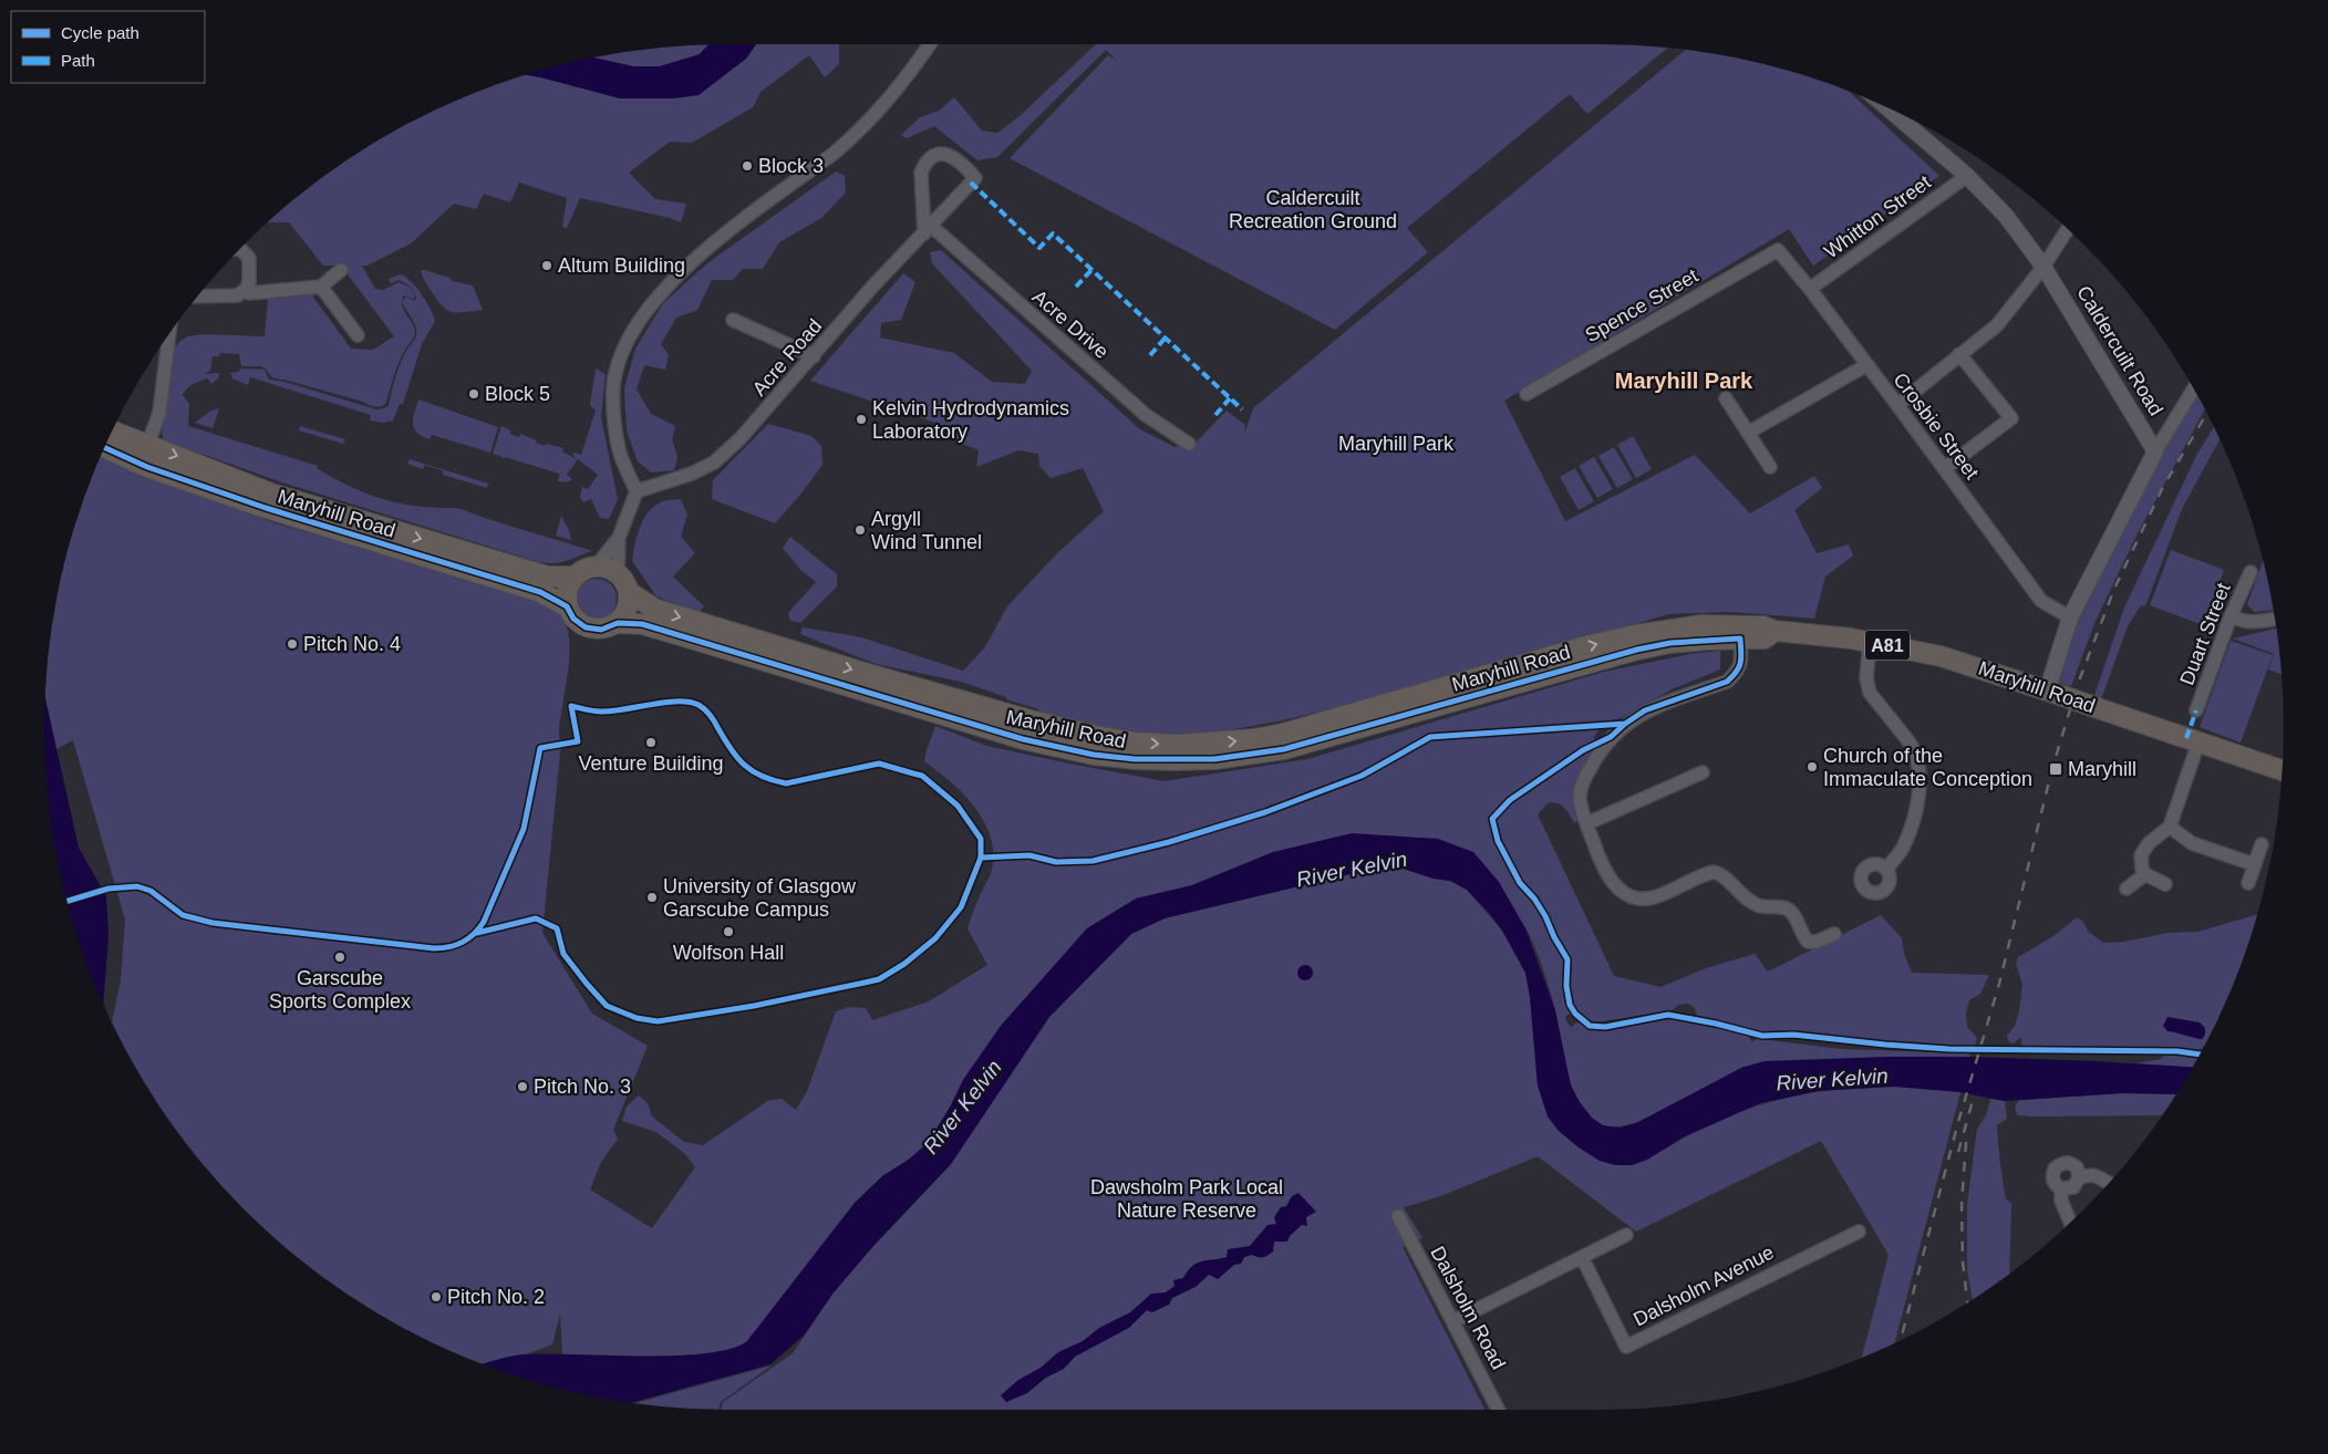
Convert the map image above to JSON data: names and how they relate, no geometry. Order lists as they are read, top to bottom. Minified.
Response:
{"streets":{"main road":["Maryhill Road","A81"],"street":["Whitton Street","Spence Street","Acre Drive","Caldercuilt Road","Acre Road","Crosbie Street","Duart Street","Dalsholm Avenue","Dalsholm Road"]},"crossings":[["Whitton Street","Caldercuilt Road"],["Whitton Street","Crosbie Street"],["Spence Street","Crosbie Street"],["Acre Drive","Acre Road"],["Maryhill Road","A81"]],"districts":["Maryhill Park"],"water":["River Kelvin"],"parks":["Caldercuilt Recreation Ground","Maryhill Park","Dawsholm Park Local Nature Reserve"],"places":{"other":["Block 3","Altum Building","Block 5","Kelvin Hydrodynamics Laboratory","Argyll Wind Tunnel","Pitch No. 4","Venture Building","Church of the Immaculate Conception","University of Glasgow Garscube Campus","Wolfson Hall","Garscube Sports Complex","Pitch No. 3","Pitch No. 2"],"transit":["Maryhill"]},"legend":["Cycle path","Path"]}
